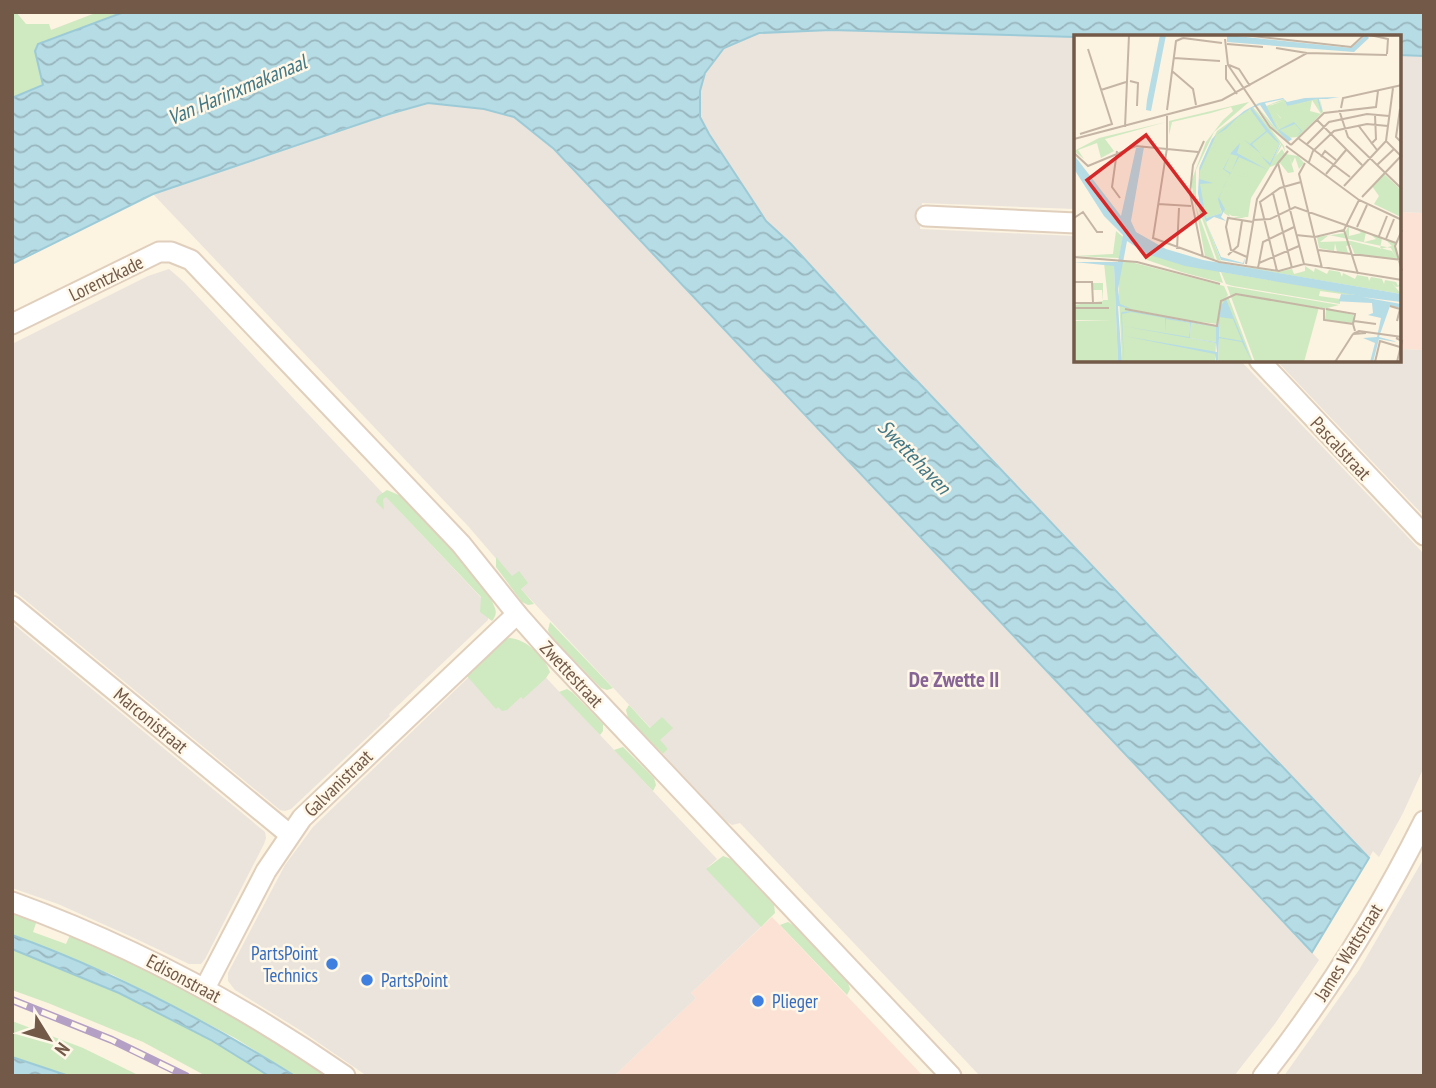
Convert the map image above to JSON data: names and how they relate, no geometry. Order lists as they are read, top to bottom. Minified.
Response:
{"streets":{"street":["Lorentzkade","Pascalstraat","Zwettestraat","Marconistraat","Galvanistraat","James Wattstraat","Edisonstraat"]},"crossings":[["Lorentzkade","Zwettestraat"],["Zwettestraat","Galvanistraat"],["Marconistraat","Galvanistraat"],["Galvanistraat","Edisonstraat"]],"districts":["De Zwette II"],"water":["Van Harinxmakanaal","Swettehaven"],"places":["PartsPoint Technics","PartsPoint","Plieger"],"north":"bottom right"}
